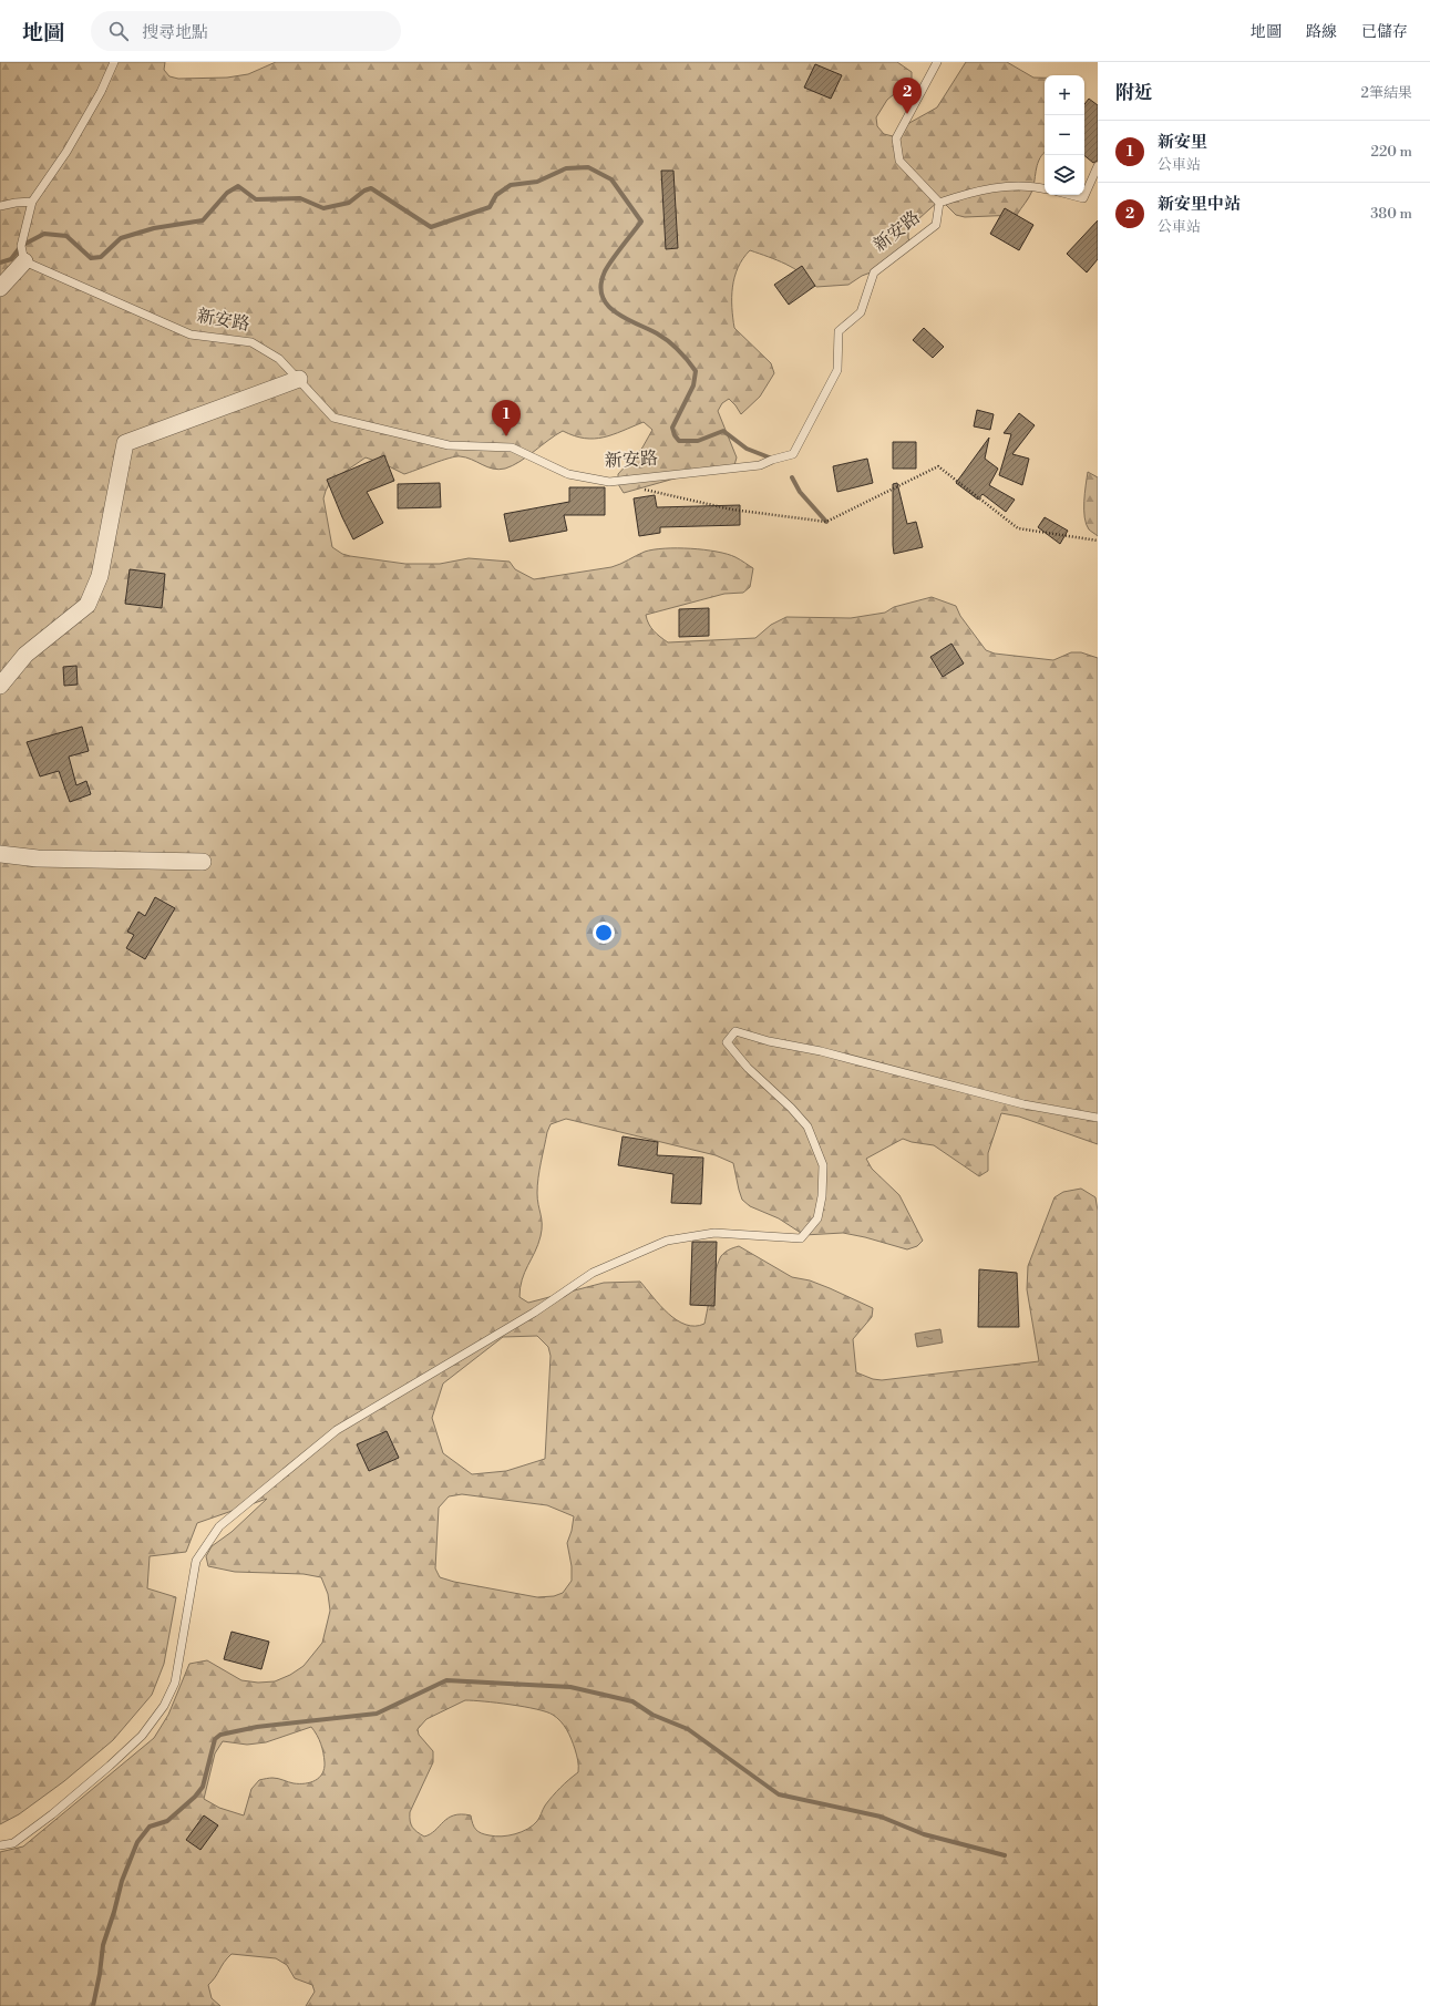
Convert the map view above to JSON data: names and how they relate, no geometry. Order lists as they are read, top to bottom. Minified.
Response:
{"streets":{"lane":["新安路"]},"page":{"header":"地圖","search":"搜尋地點","nav":["地圖","路線","已儲存"],"heading":["附近","2筆結果"],"map_buttons":["+","−"],"pins":["2","1"],"list":[{"mark":"1","name":"新安里","note":"公車站","value":"220 m"},{"mark":"2","name":"新安里中站","note":"公車站","value":"380 m"}]}}
